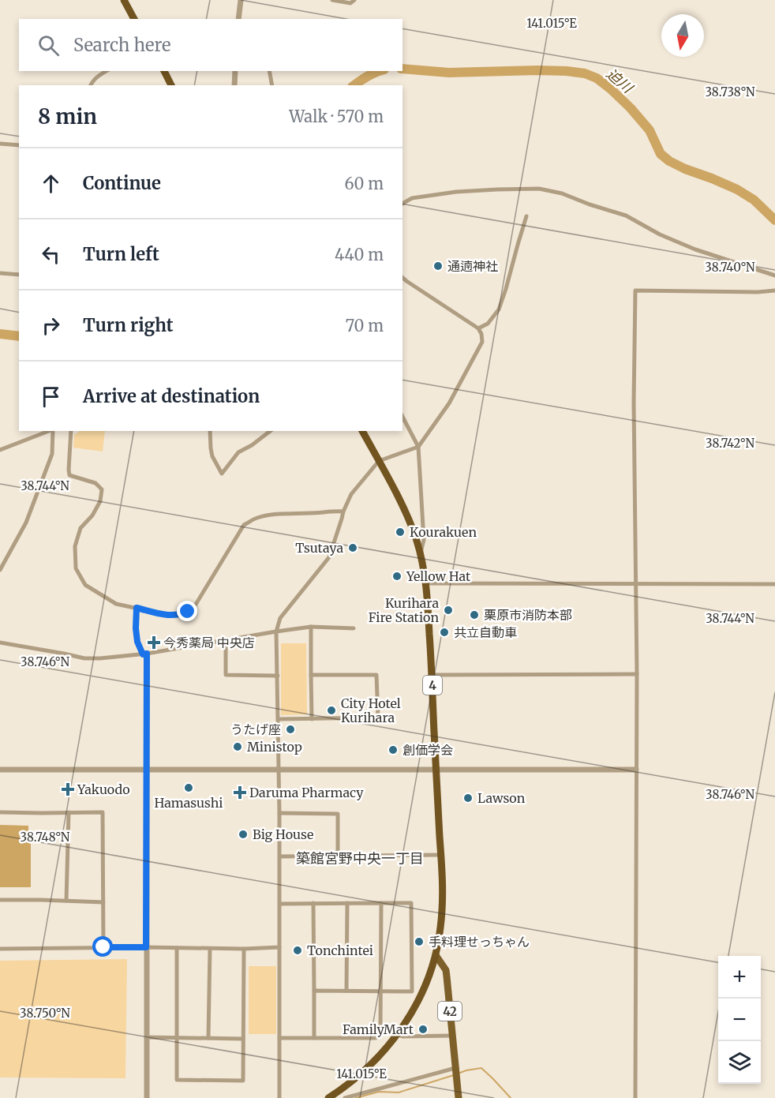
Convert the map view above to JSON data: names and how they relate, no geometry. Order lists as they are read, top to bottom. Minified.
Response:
{"streets":{"highway":["4"],"main road":["42"]},"crossings":[["4","42"]],"districts":["築館宮野中央一丁目"],"water":["迫川"],"places":{"other":["通遖神社","Kourakuen","Tsutaya","Yellow Hat","Kurihara Fire Station","栗原市消防本部","共立自動車","City Hotel Kurihara","うたげ座","Ministop","創価学会","Hamasushi","Lawson","Big House","手料理せっちゃん","Tonchintei","FamilyMart"],"health":["今秀薬局 中央店","Yakuodo","Daruma Pharmacy"]},"north":"bottom","page":{"search":"Search here","heading":["8 min","Walk · 570 m"],"list":[["Continue","60 m"],["Turn left","440 m"],["Turn right","70 m"],"Arrive at destination"],"map_buttons":["+","−"]},"coordinates":["141.015°E","38.738°N","38.740°N","38.742°N","38.744°N","38.746°N","38.748°N","38.750°N"]}
